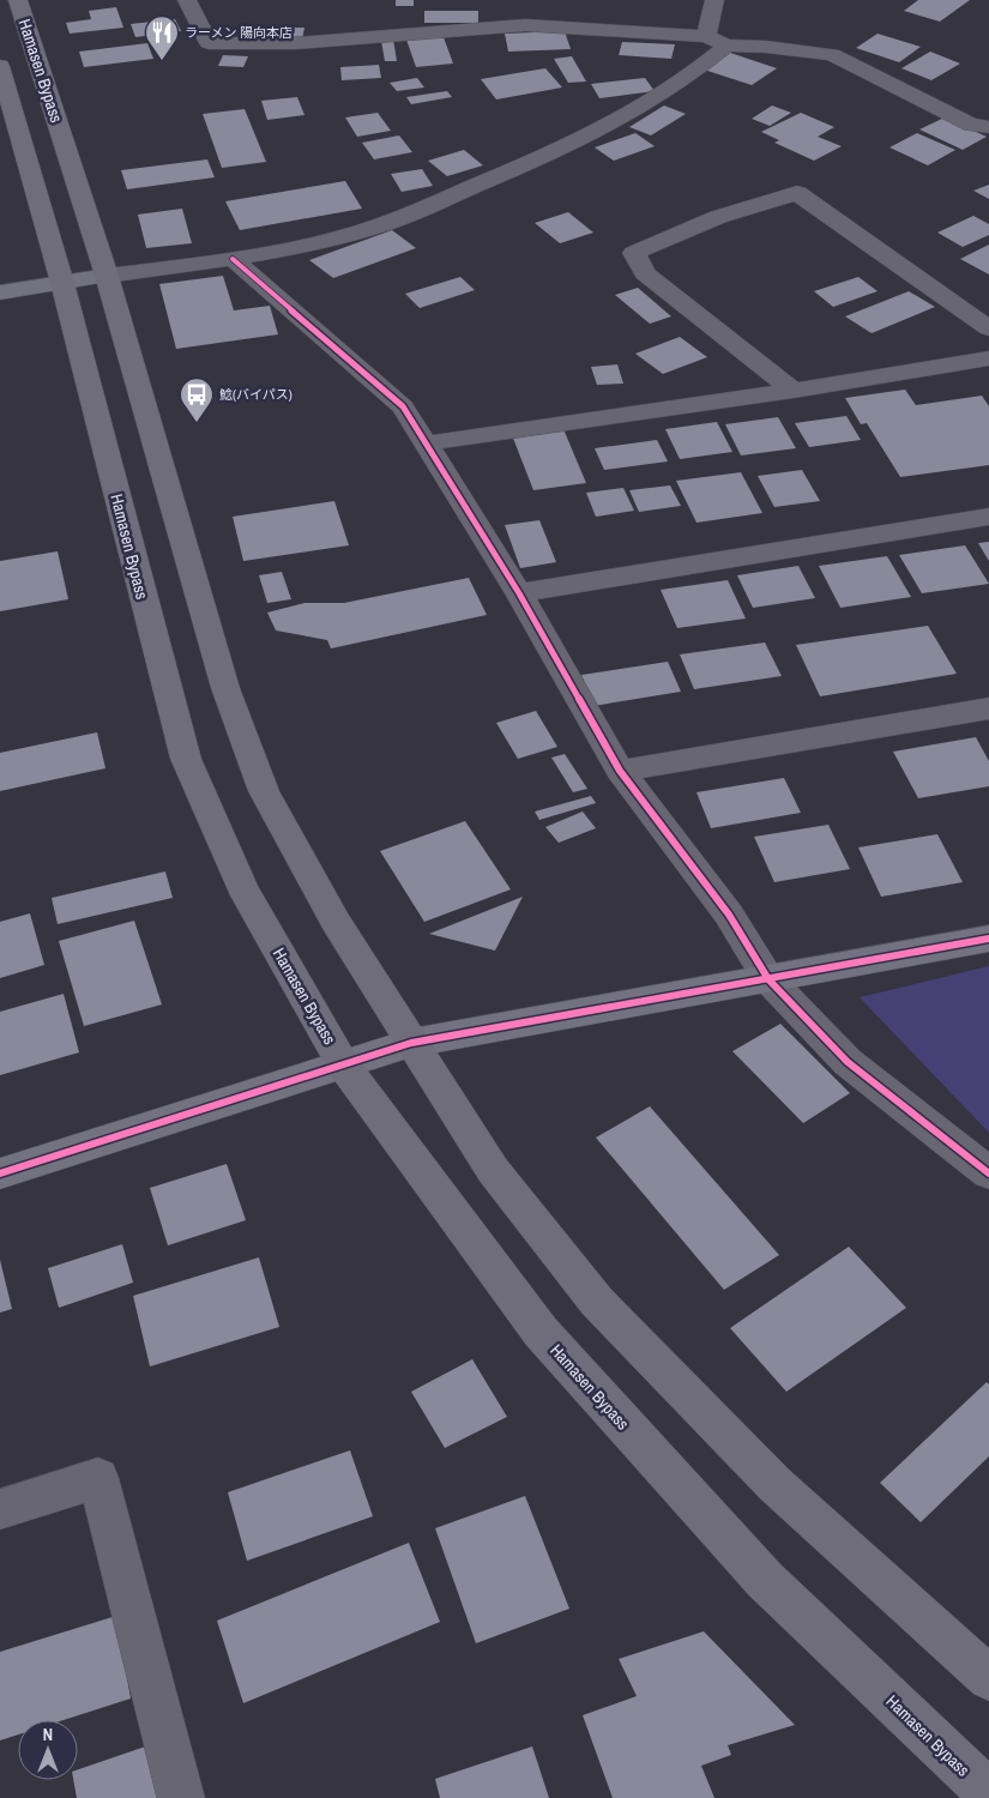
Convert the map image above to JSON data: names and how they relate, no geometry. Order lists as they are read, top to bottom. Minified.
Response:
{"streets":{"highway":["Hamasen Bypass"]},"places":{"restaurant":["ラーメン 陽向本店"],"bus stop":["鯰(バイパス)"]},"north":"top"}
